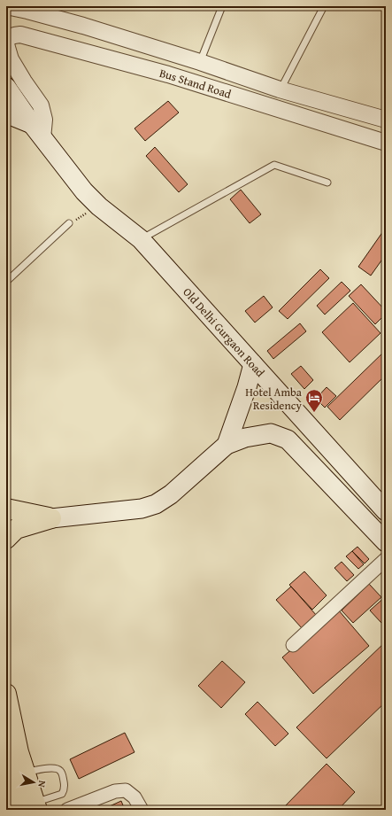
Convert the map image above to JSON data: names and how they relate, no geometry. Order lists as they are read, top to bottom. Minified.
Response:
{"streets":{"main road":["Old Delhi Gurgaon Road"],"street":["Bus Stand Road"]},"crossings":[["Bus Stand Road","Old Delhi Gurgaon Road"]],"places":{"hotel":["Hotel Amba Residency"]},"north":"right"}
